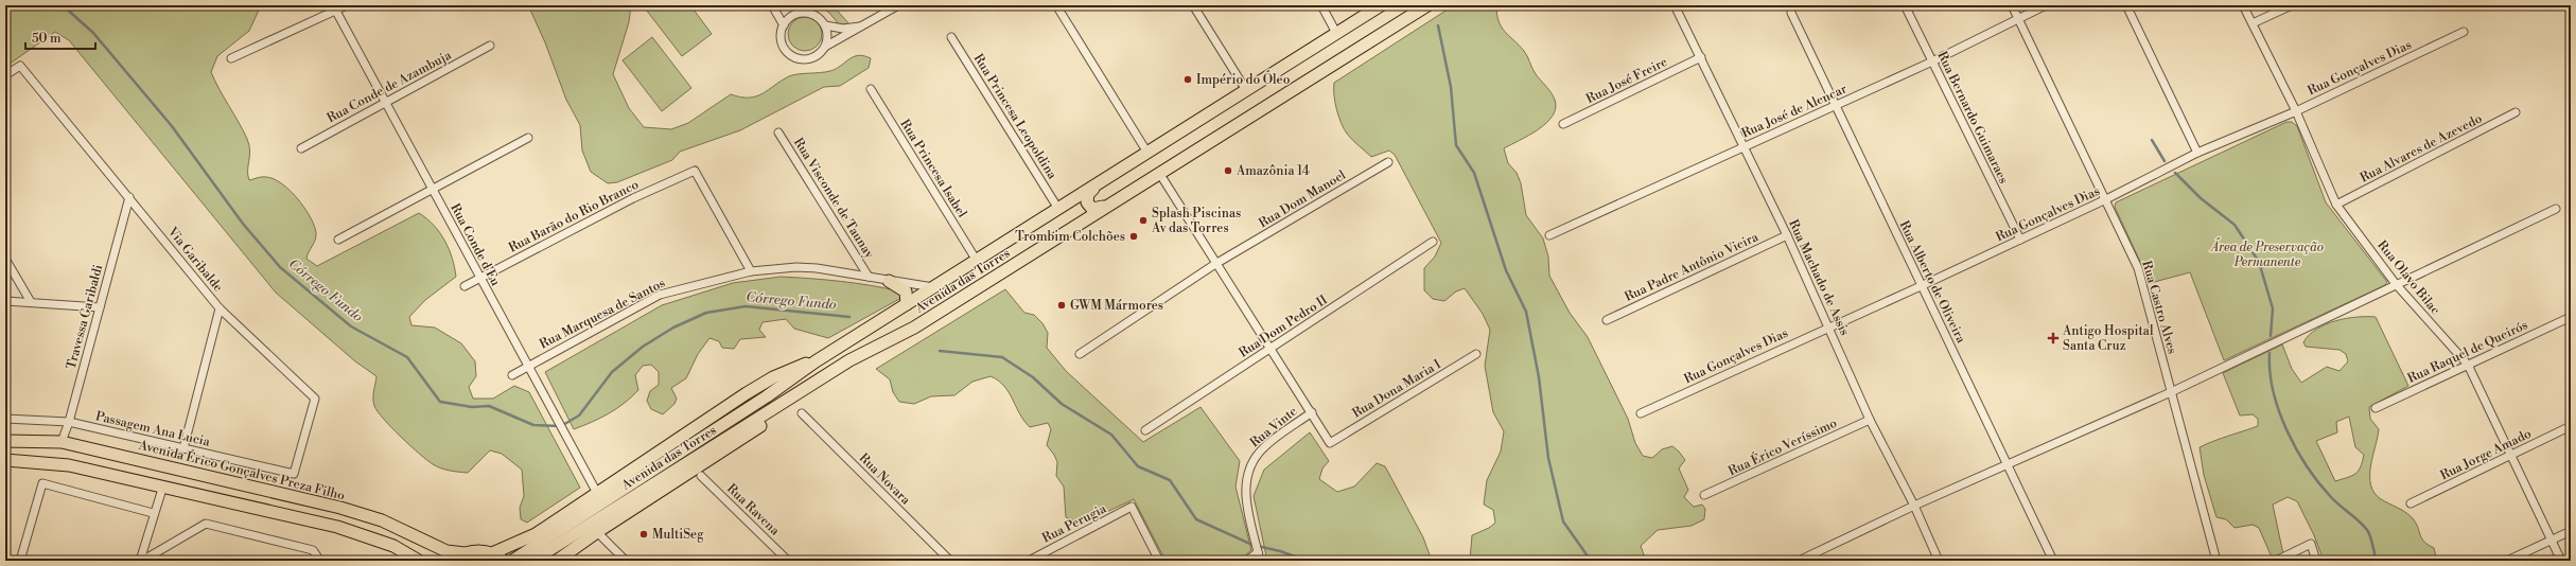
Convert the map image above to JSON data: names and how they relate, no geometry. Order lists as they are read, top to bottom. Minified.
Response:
{"streets":{"main road":["Avenida das Torres","Avenida Érico Gonçalves Preza Filho"],"street":["Rua Gonçalves Dias","Rua José Freire","Rua Conde de Azambuja","Rua José de Alencar","Rua Princesa Leopoldina","Rua Bernardo Guimaraes","Rua Alvares de Azevedo","Rua Princesa Isabel","Rua Visconde de Taunay","Rua Dom Manoel","Rua Barão do Rio Branco","Rua Conde d'Eu","Via Garibalde","Rua Padre Antônio Vieira","Rua Machado de Assis","Rua Olavo Bilac","Rua Alberto de Oliveira","Rua Castro Alves","Rua Marquesa de Santos","Travessa Garibaldi","Rua Dom Pedro II","Rua Raquel de Queirós","Rua Dona Maria I","Rua Vinte","Passagem Ana Lucia","Rua Érico Veríssimo","Rua Jorge Amado","Rua Novara","Rua Ravena","Rua Perugia"]},"crossings":[["Rua Gonçalves Dias","Rua Bernardo Guimaraes"],["Rua Gonçalves Dias","Rua Machado de Assis"],["Rua Gonçalves Dias","Rua Olavo Bilac"],["Rua Gonçalves Dias","Rua Alberto de Oliveira"],["Rua Gonçalves Dias","Rua Castro Alves"],["Rua José Freire","Rua Machado de Assis"],["Rua Conde de Azambuja","Rua Conde d'Eu"],["Rua José de Alencar","Rua Bernardo Guimaraes"],["Rua José de Alencar","Rua Machado de Assis"],["Rua José de Alencar","Rua Alberto de Oliveira"],["Rua José de Alencar","Rua Castro Alves"],["Rua Princesa Leopoldina","Avenida das Torres"],["Rua Alvares de Azevedo","Rua Olavo Bilac"],["Rua Princesa Isabel","Avenida das Torres"],["Rua Visconde de Taunay","Rua Marquesa de Santos"],["Rua Barão do Rio Branco","Rua Conde d'Eu"],["Rua Barão do Rio Branco","Rua Marquesa de Santos"],["Rua Conde d'Eu","Rua Marquesa de Santos"],["Via Garibalde","Travessa Garibaldi"],["Via Garibalde","Passagem Ana Lucia"],["Rua Padre Antônio Vieira","Rua Machado de Assis"],["Rua Machado de Assis","Rua Érico Veríssimo"],["Rua Olavo Bilac","Rua Raquel de Queirós"],["Rua Olavo Bilac","Rua Jorge Amado"],["Avenida das Torres","Rua Marquesa de Santos"],["Travessa Garibaldi","Passagem Ana Lucia"],["Travessa Garibaldi","Avenida Érico Gonçalves Preza Filho"],["Rua Dona Maria I","Rua Vinte"]],"water":["Córrego Fundo"],"parks":["Área de Preservação Permanente"],"places":{"other":["Império do Óleo","Amazônia 14","Splash Piscinas Av das Torres","Trombim Colchões","GWM Mármores","MultiSeg"],"health":["Antigo Hospital Santa Cruz"]},"scale_bar":"50 m"}
